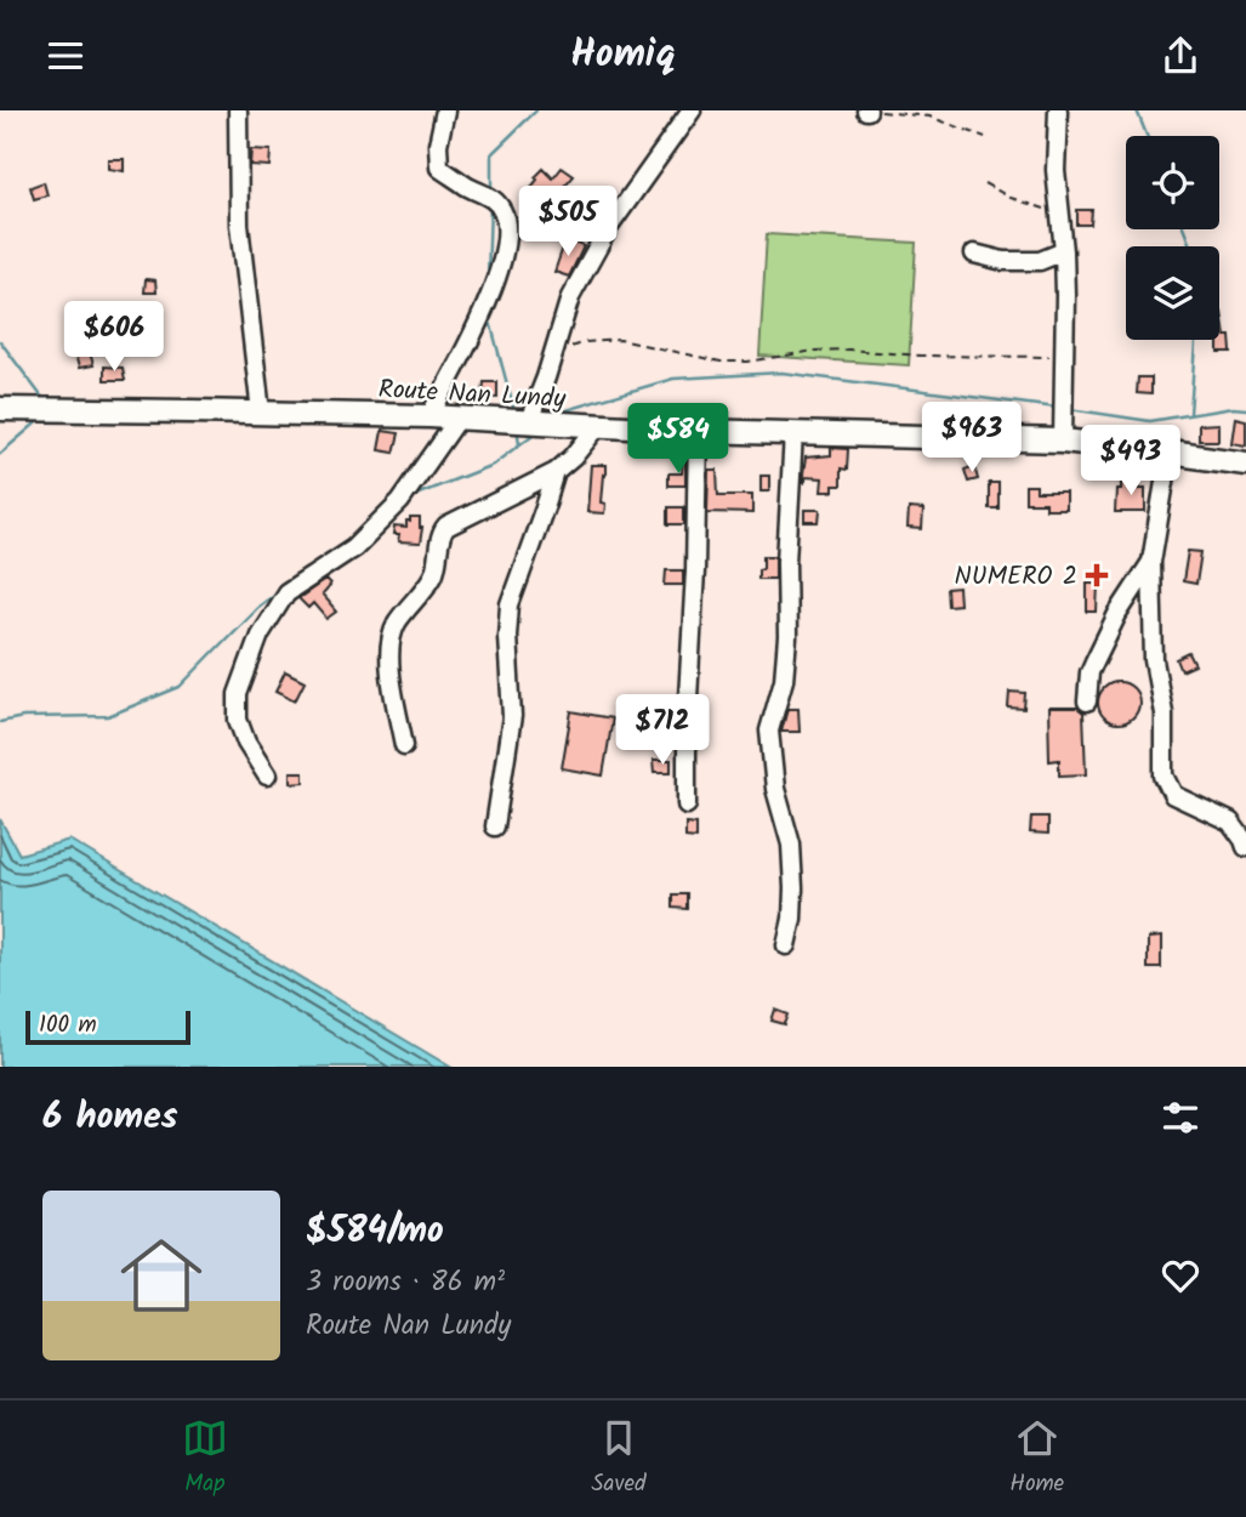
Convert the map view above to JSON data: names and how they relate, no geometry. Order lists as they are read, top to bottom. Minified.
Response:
{"streets":{"main road":["Route Nan Lundy"]},"places":{"health":["NUMERO 2"]},"scale_bar":"100 m","page":{"header":"Homiq","price":["$505","$606","$963","$584","$493","$712"],"scale":"100 m","heading":"6 homes","list":[{"name":"$584/mo","note":"3 rooms · 86 m² · Route Nan Lundy"}],"tabs":["Map","Saved","Home"]}}
